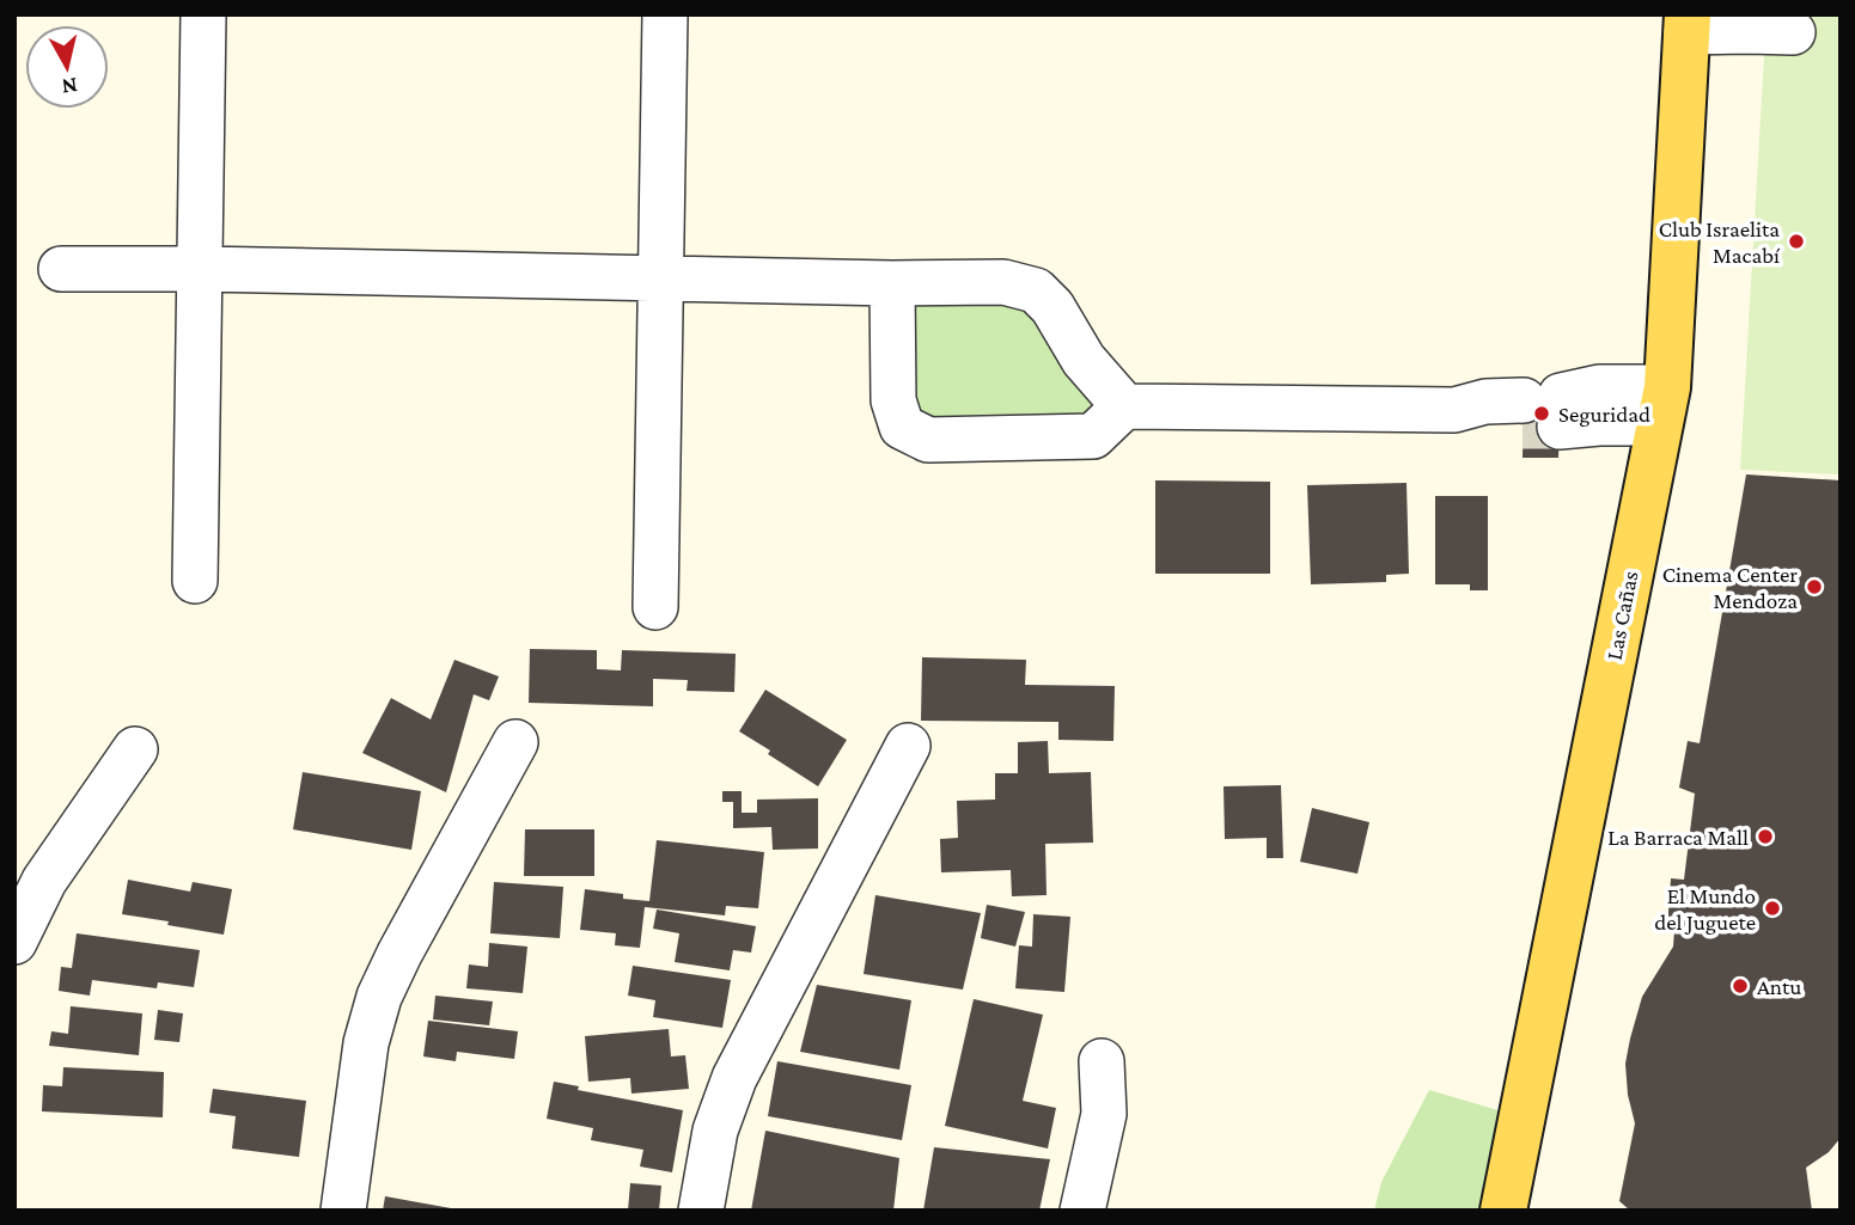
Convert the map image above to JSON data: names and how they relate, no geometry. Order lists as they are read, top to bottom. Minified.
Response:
{"streets":{"main road":["Las Cañas"]},"places":["Club Israelita Macabí","Seguridad","Cinema Center Mendoza","La Barraca Mall","El Mundo del Juguete","Antu"],"north":"bottom"}
